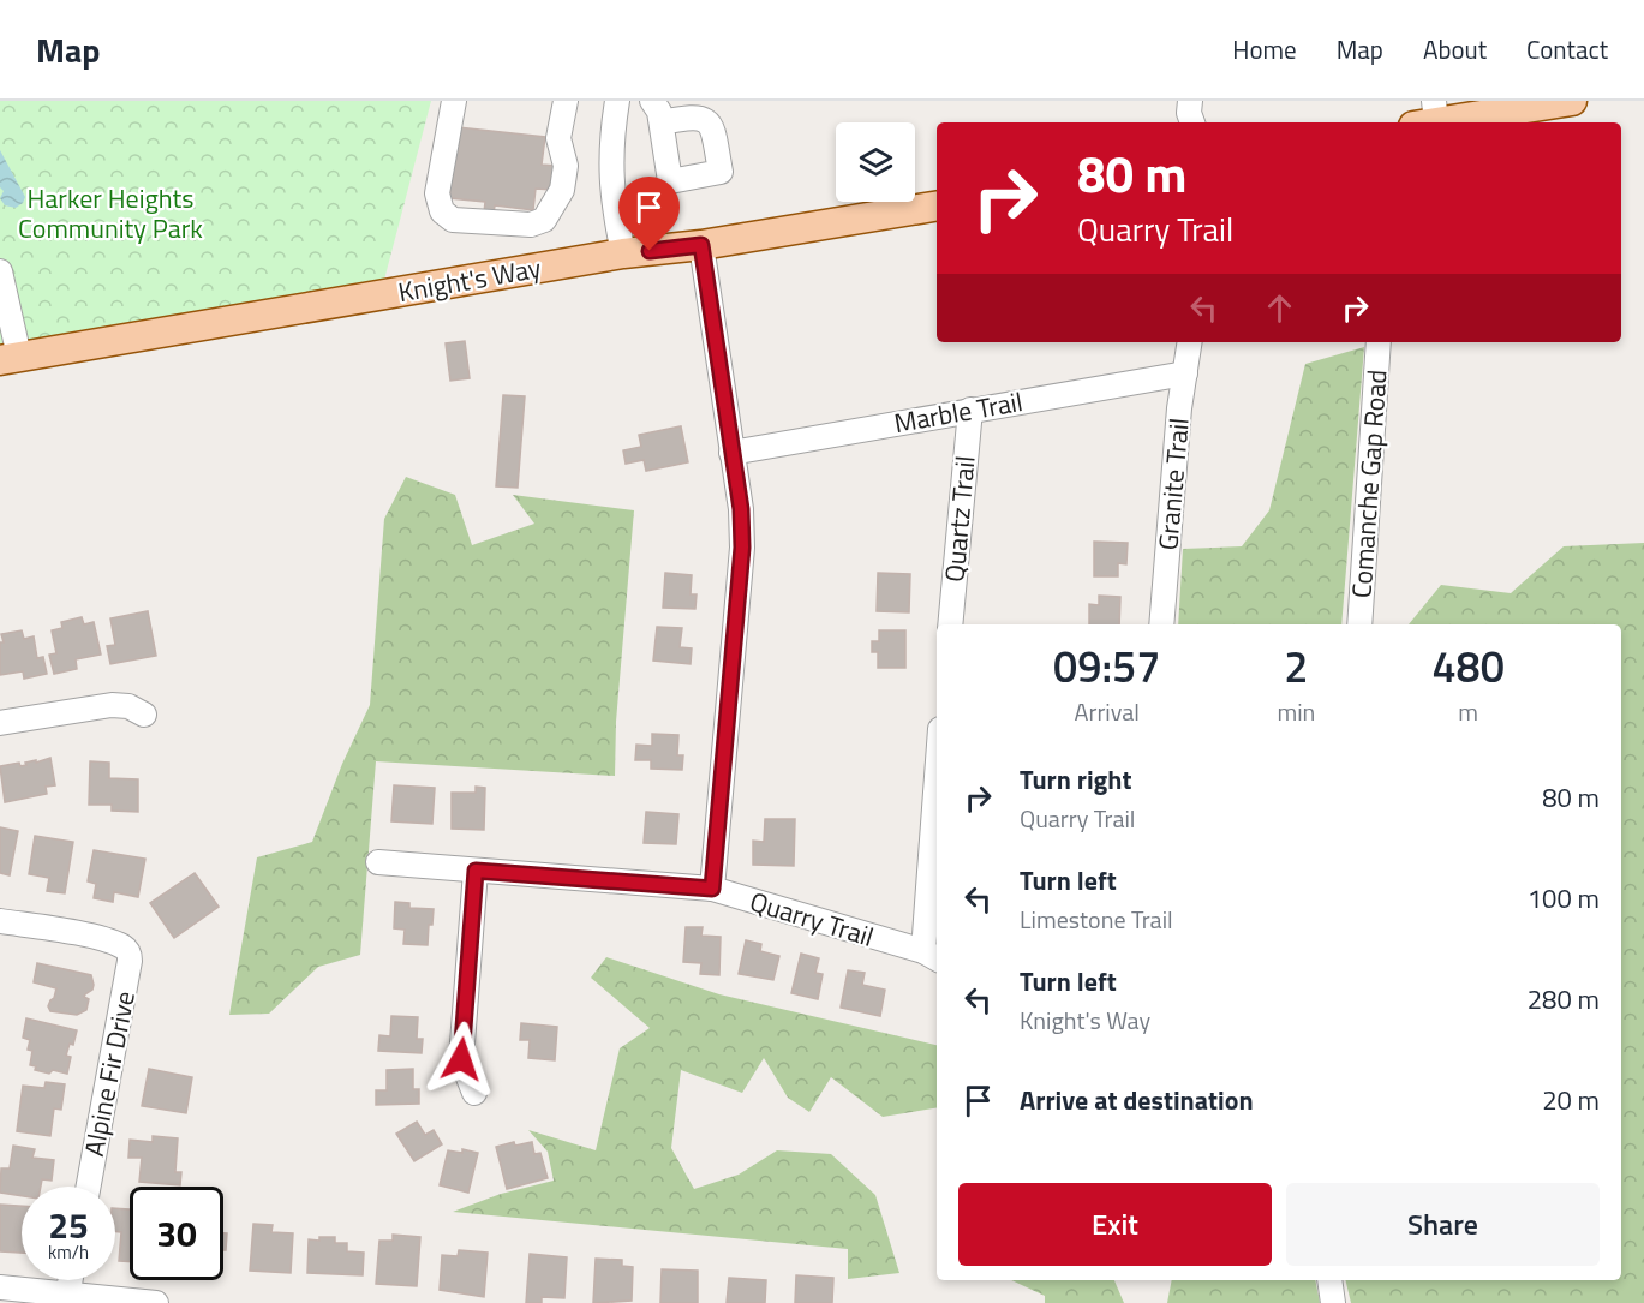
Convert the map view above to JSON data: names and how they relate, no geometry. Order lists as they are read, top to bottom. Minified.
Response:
{"streets":{"main road":["Knight's Way"],"street":["Marble Trail","Granite Trail","Comanche Gap Road","Quartz Trail","Quarry Trail","Alpine Fir Drive"]},"crossings":[["Marble Trail","Granite Trail"],["Marble Trail","Quartz Trail"]],"parks":["Harker Heights Community Park"],"page":{"header":"Map","nav":["Home","Map","About","Contact"],"turn":["80 m","Quarry Trail"],"eta":["09:57","Arrival","2","min","480","m"],"list":[{"name":"Turn right","note":"Quarry Trail","value":"80 m"},{"name":"Turn left","note":"Limestone Trail","value":"100 m"},{"name":"Turn left","note":"Knight's Way","value":"280 m"},{"name":"Arrive at destination","value":"20 m"}],"buttons":["Exit","Share"],"speed":"25 km/h","limit":"30"}}
